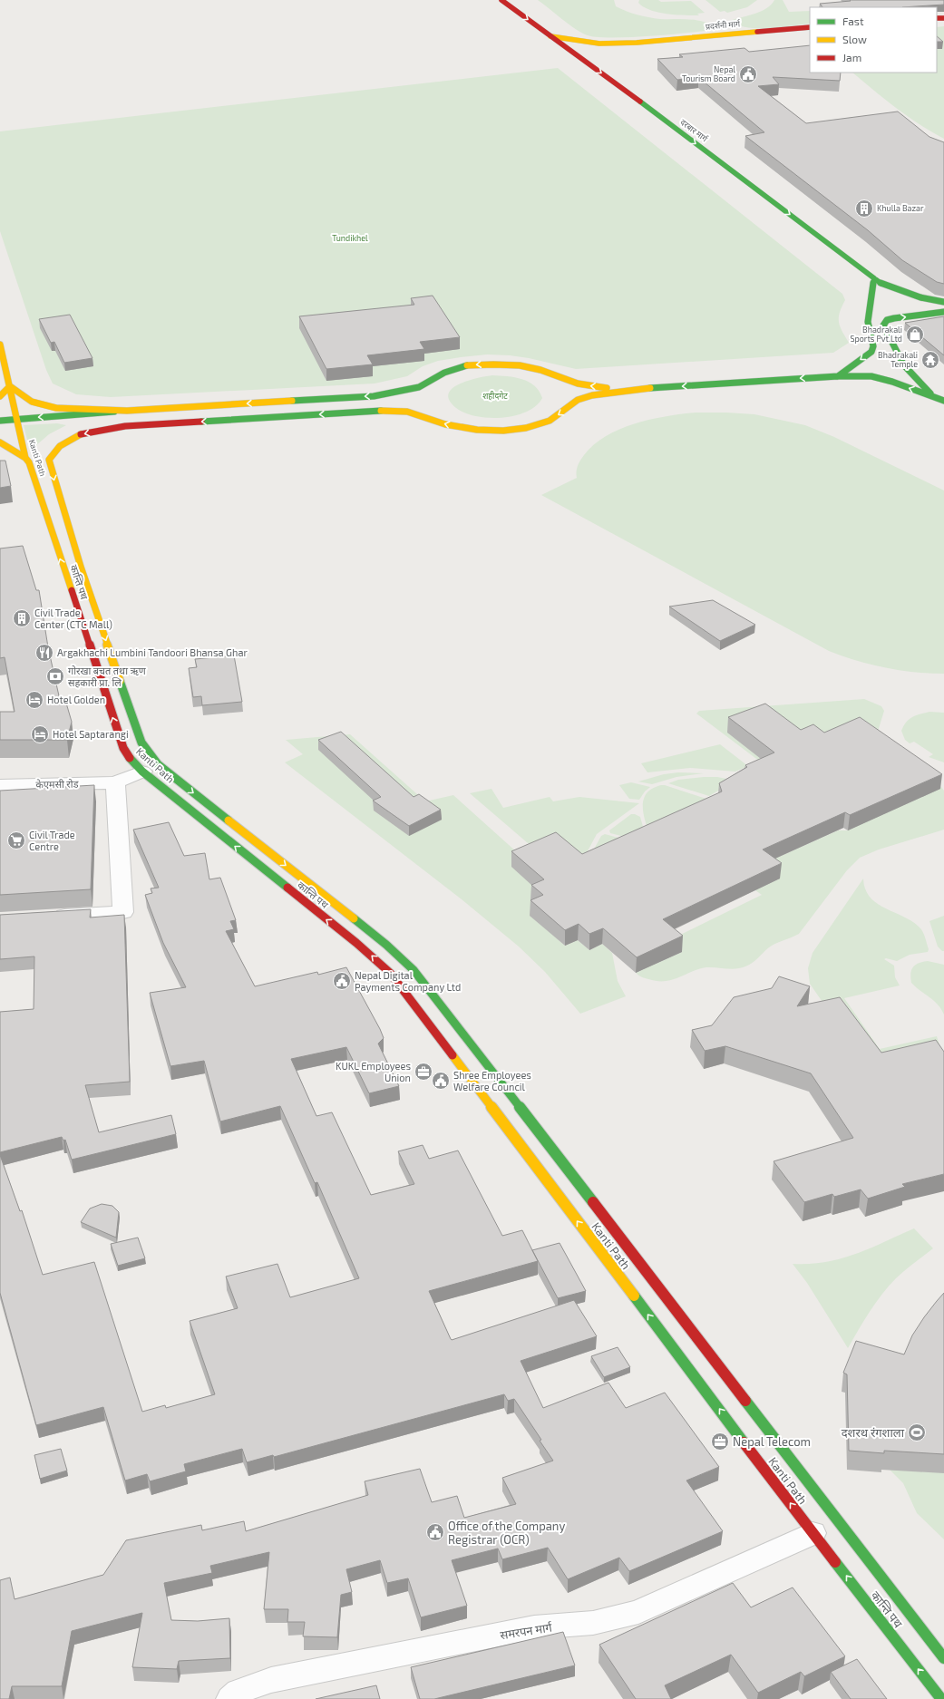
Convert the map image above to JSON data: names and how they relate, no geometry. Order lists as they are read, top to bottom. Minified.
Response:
{"streets":{"main road":["प्रदर्शनी मार्ग","दरबार मार्ग","Kanti Path","कान्ति पथ"],"street":["केएमसी रोड","समरपन मार्ग"]},"crossings":[["प्रदर्शनी मार्ग","दरबार मार्ग"],["Kanti Path","कान्ति पथ"],["Kanti Path","समरपन मार्ग"],["कान्ति पथ","समरपन मार्ग"]],"one_way":["दरबार मार्ग","Kanti Path","कान्ति पथ"],"parks":["Tundikhel","शहीदगेट"],"places":{"public building":["Nepal Tourism Board","Nepal Digital Payments Company Ltd","Shree Employees Welfare Council","Office of the Company Registrar (OCR)"],"building":["Khulla Bazar","Civil Trade Center (CTC Mall)"],"shop":["Bhadrakali Sports Pvt.Ltd"],"temple":["Bhadrakali Temple"],"restaurant":["Argakhachi Lumbini Tandoori Bhansa Ghar"],"bank":["गोरखा बचत तथा ऋण सहकारी प्रा. लि"],"hotel":["Hotel Golden","Hotel Saptarangi"],"supermarket":["Civil Trade Centre"],"office":["KUKL Employees Union","Nepal Telecom"],"sports":["दशरथ रंगशाला"]},"legend":["Fast","Slow","Jam"]}
